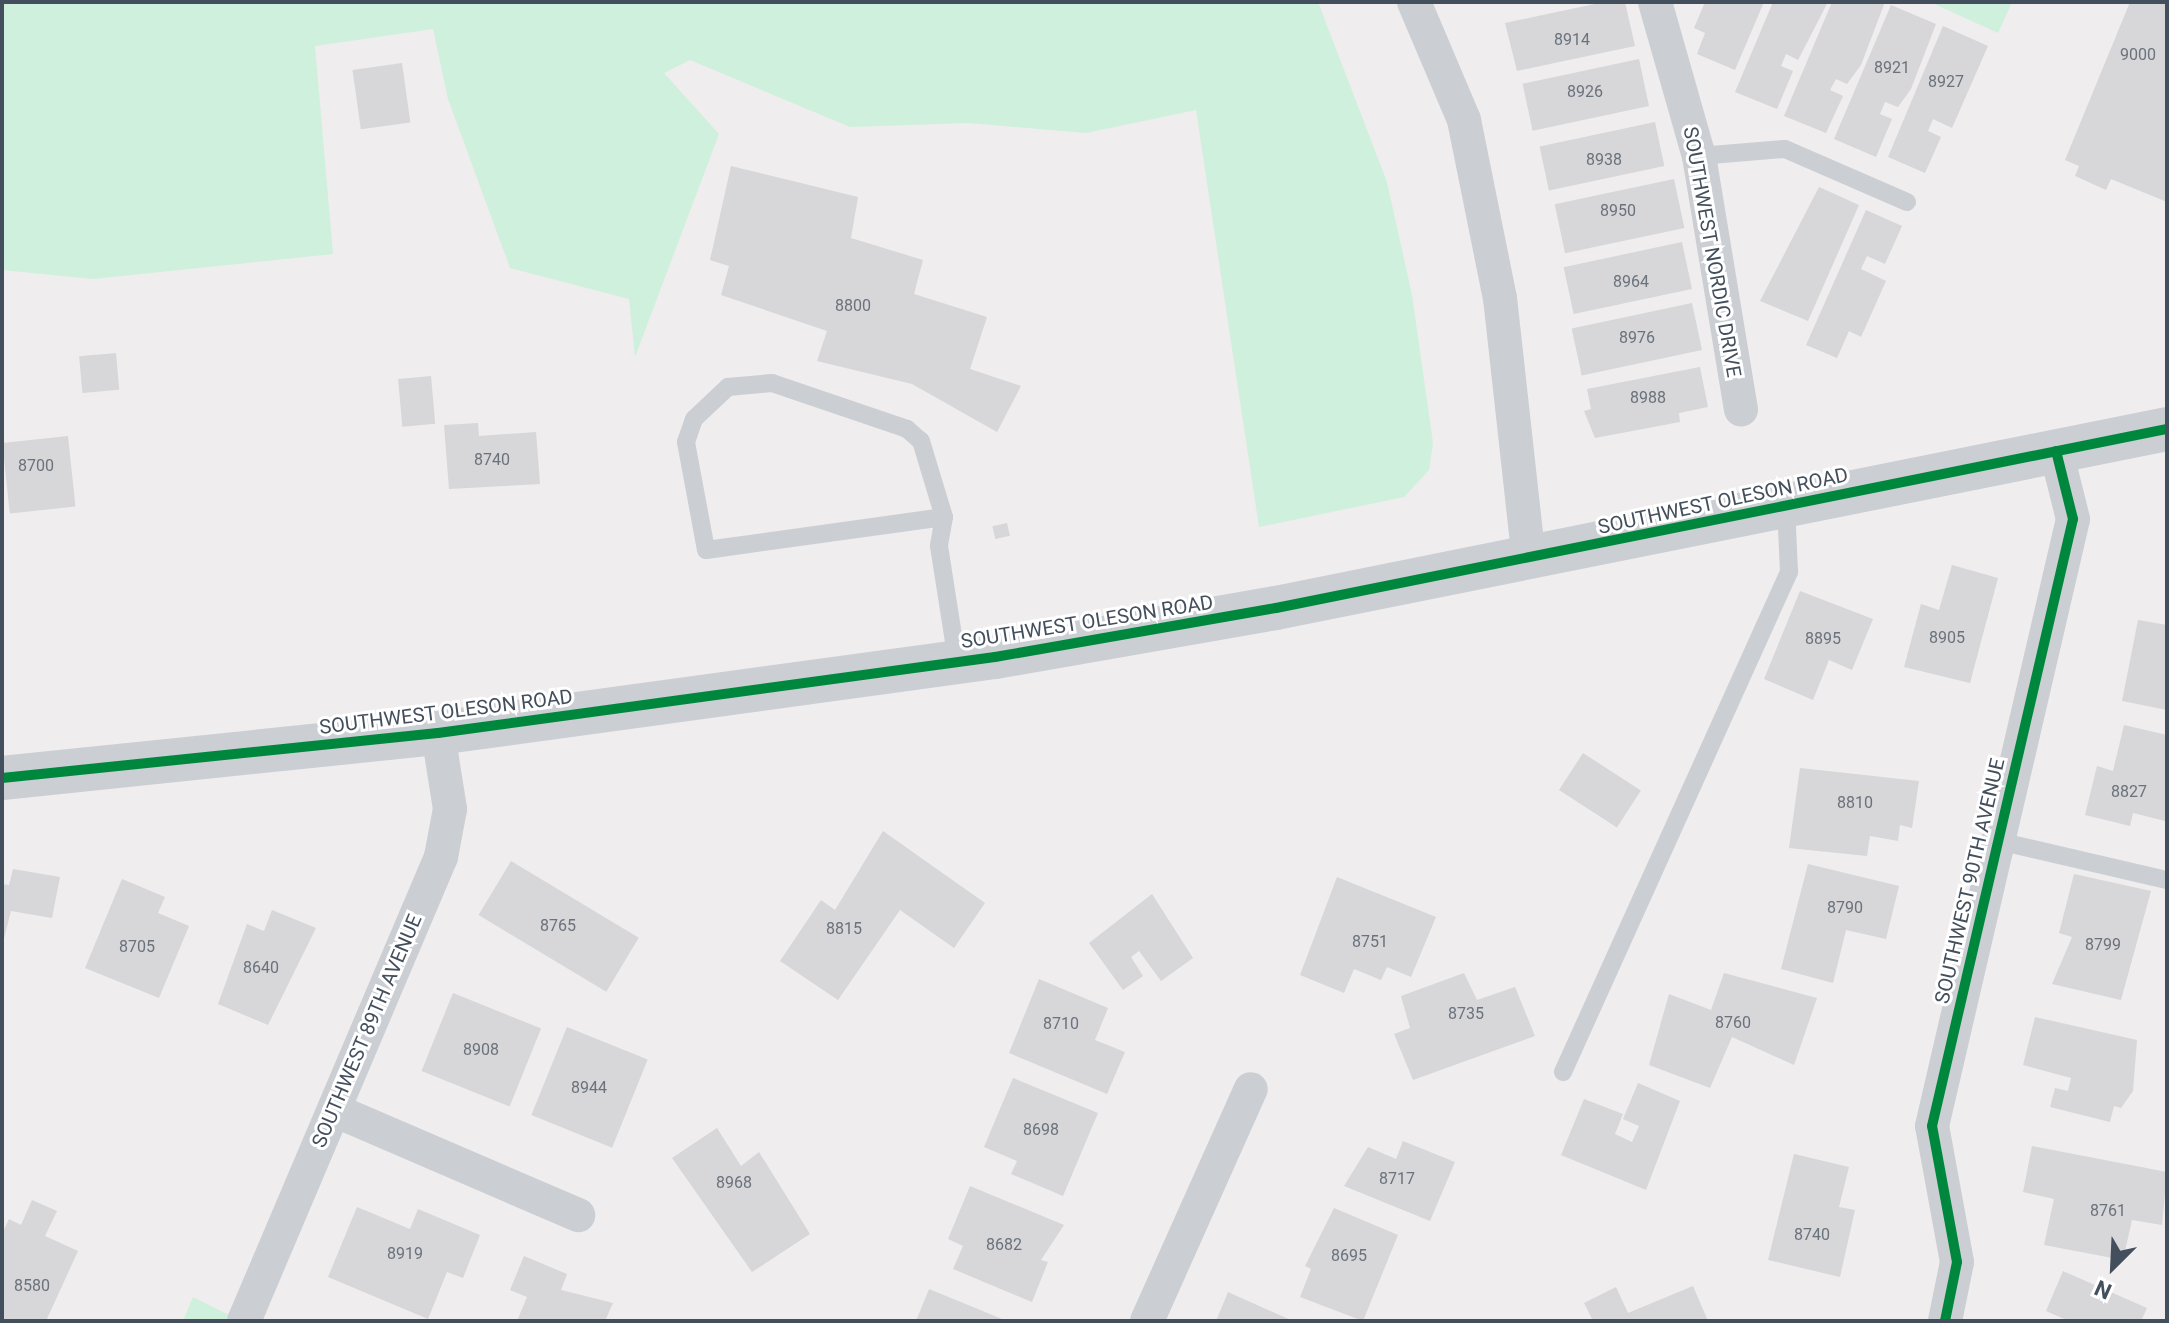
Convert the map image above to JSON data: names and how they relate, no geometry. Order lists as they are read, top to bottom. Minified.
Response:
{"streets":{"main road":["SOUTHWEST OLESON ROAD"],"street":["SOUTHWEST NORDIC DRIVE","SOUTHWEST 90TH AVENUE","SOUTHWEST 89TH AVENUE"]},"crossings":[["SOUTHWEST OLESON ROAD","SOUTHWEST 90TH AVENUE"],["SOUTHWEST OLESON ROAD","SOUTHWEST 89TH AVENUE"]],"house_numbers":["8914","9000","8921","8927","8926","8938","8950","8964","8800","8976","8988","8740","8700","8905","8895","8827","8810","8790","8765","8815","8751","8799","8705","8640","8735","8760","8710","8908","8944","8698","8717","8968","8761","8740","8682","8919","8695","8580"],"north":"bottom left"}
